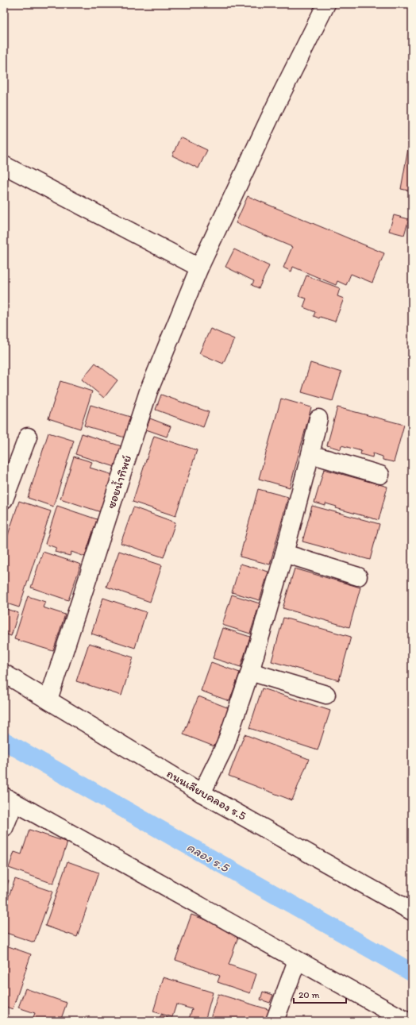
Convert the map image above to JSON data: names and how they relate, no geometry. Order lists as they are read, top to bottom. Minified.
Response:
{"streets":{"street":["ซอยน้ำทิพย์","ถนนเลียบคลอง ร.5"]},"crossings":[["ซอยน้ำทิพย์","ถนนเลียบคลอง ร.5"]],"water":["คลอง ร.5"],"scale_bar":"20 m"}
